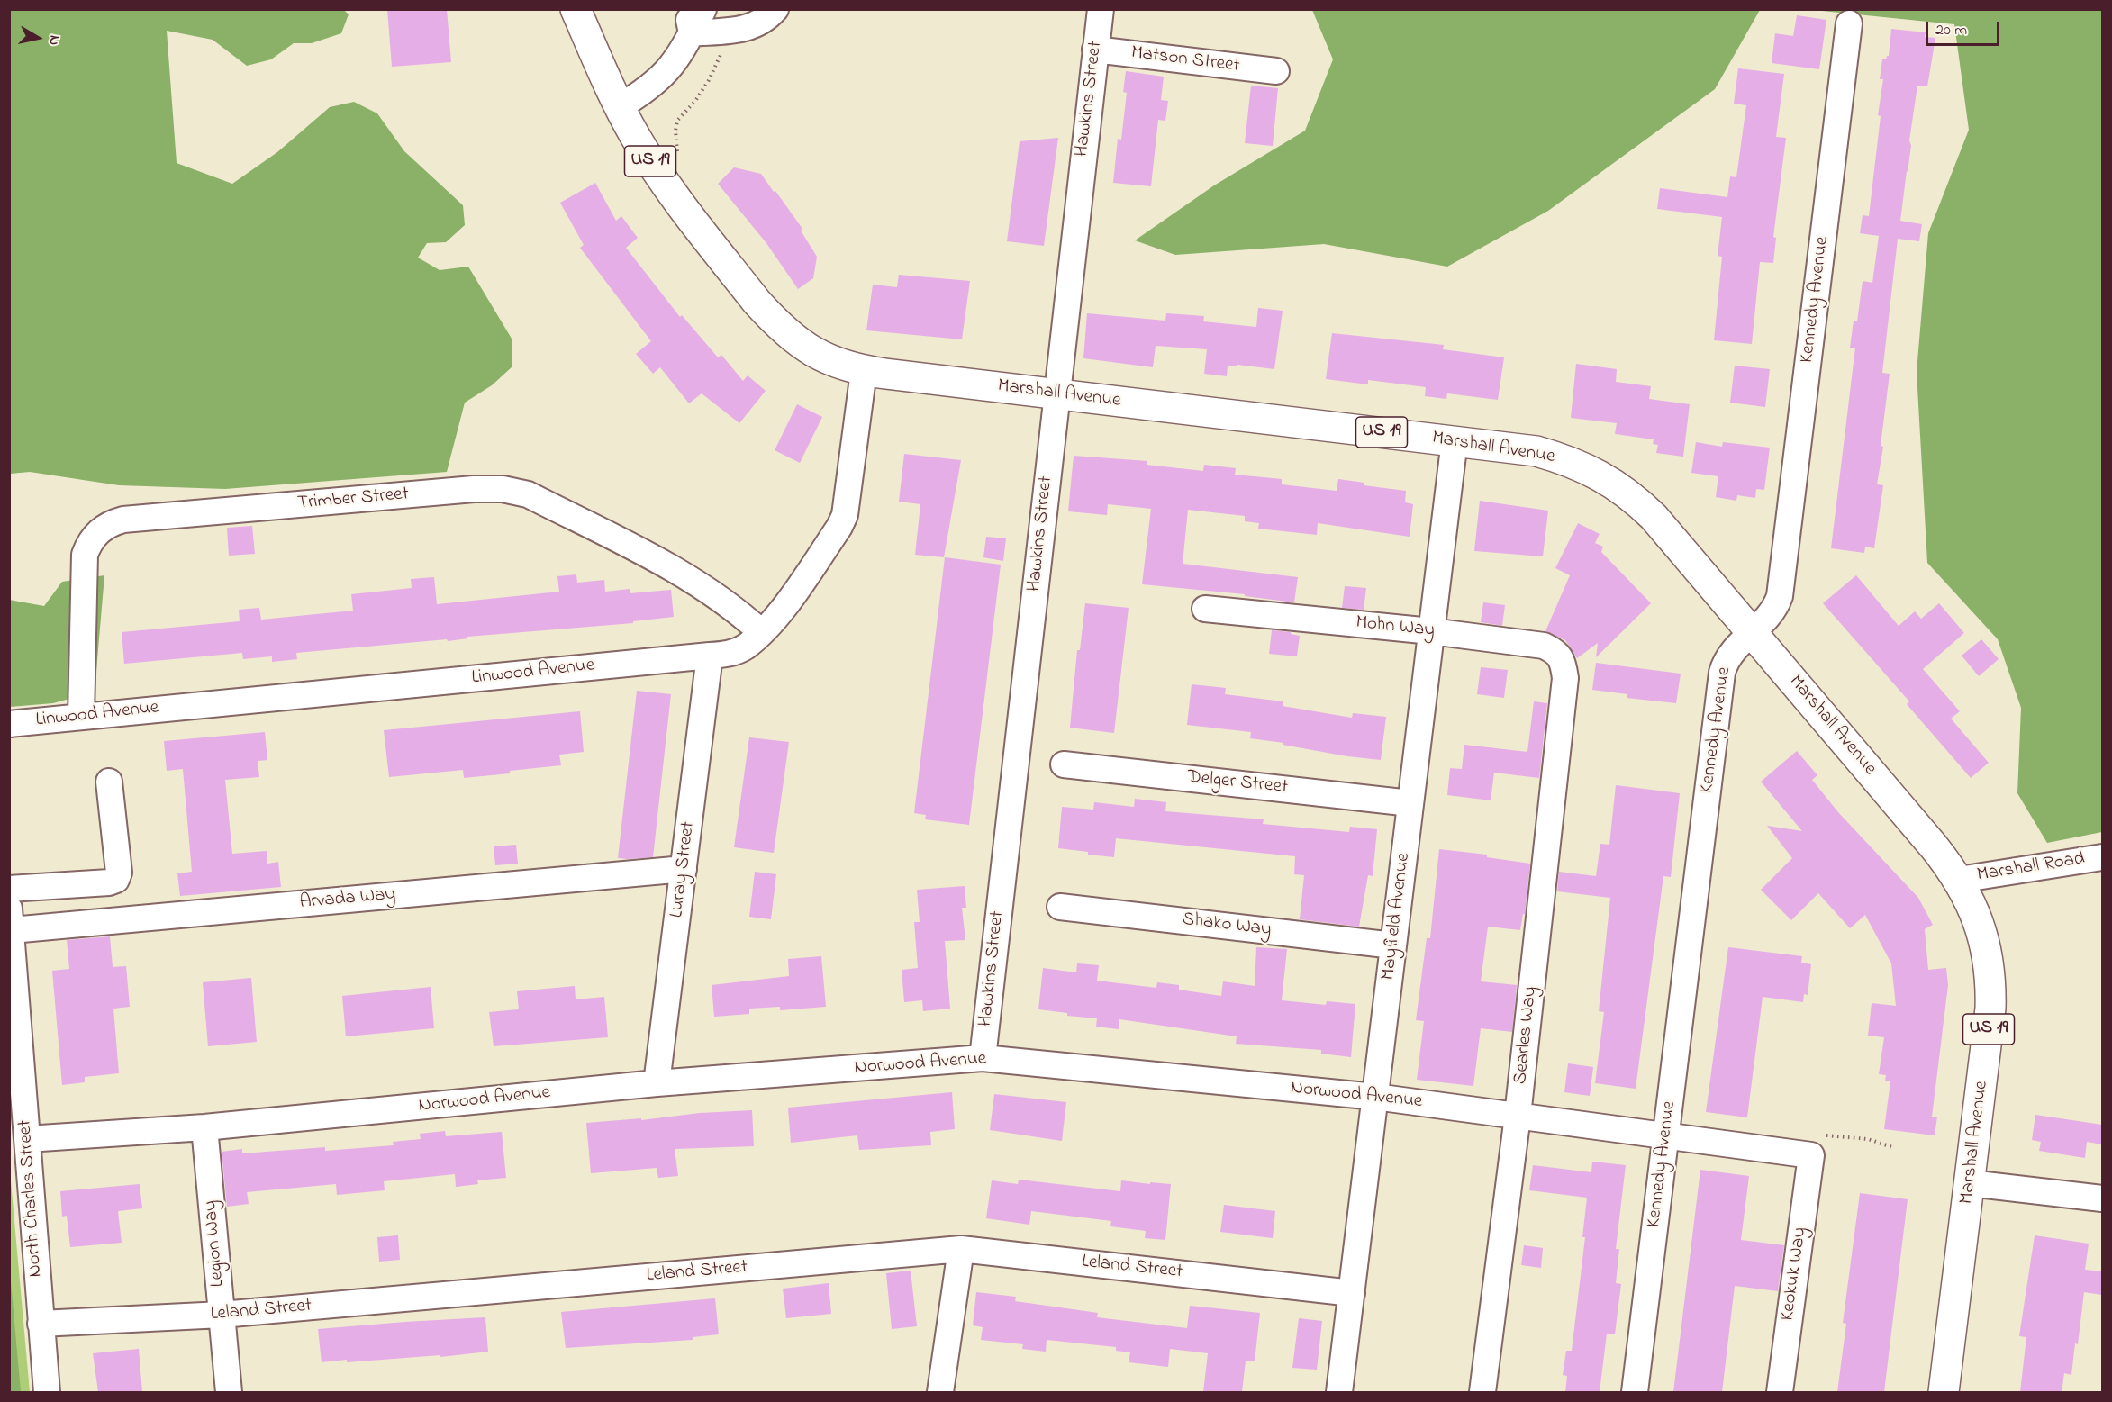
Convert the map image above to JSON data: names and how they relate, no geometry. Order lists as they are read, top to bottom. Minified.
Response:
{"streets":{"main road":["US 19","Marshall Avenue"],"street":["Matson Street","Hawkins Street","Kennedy Avenue","Trimber Street","Mohn Way","Linwood Avenue","Delger Street","Marshall Road","Luray Street","Arvada Way","Mayfield Avenue","Shako Way","Searles Way","Norwood Avenue","North Charles Street","Legion Way","Leland Street","Keokuk Way"]},"crossings":[["Matson Street","Hawkins Street"],["Hawkins Street","Marshall Avenue"],["Hawkins Street","Norwood Avenue"],["Kennedy Avenue","Marshall Avenue"],["Kennedy Avenue","Norwood Avenue"],["Marshall Avenue","Linwood Avenue"],["Marshall Avenue","Marshall Road"],["Marshall Avenue","Mayfield Avenue"],["Trimber Street","Linwood Avenue"],["Mohn Way","Mayfield Avenue"],["Mohn Way","Searles Way"],["Linwood Avenue","Luray Street"],["Delger Street","Mayfield Avenue"],["Luray Street","Arvada Way"],["Luray Street","Norwood Avenue"],["Arvada Way","North Charles Street"],["Mayfield Avenue","Shako Way"],["Mayfield Avenue","Norwood Avenue"],["Mayfield Avenue","Leland Street"],["Searles Way","Norwood Avenue"],["Norwood Avenue","North Charles Street"],["Norwood Avenue","Legion Way"],["Norwood Avenue","Keokuk Way"],["North Charles Street","Leland Street"],["Legion Way","Leland Street"]],"scale_bar":"20 m","north":"right"}
